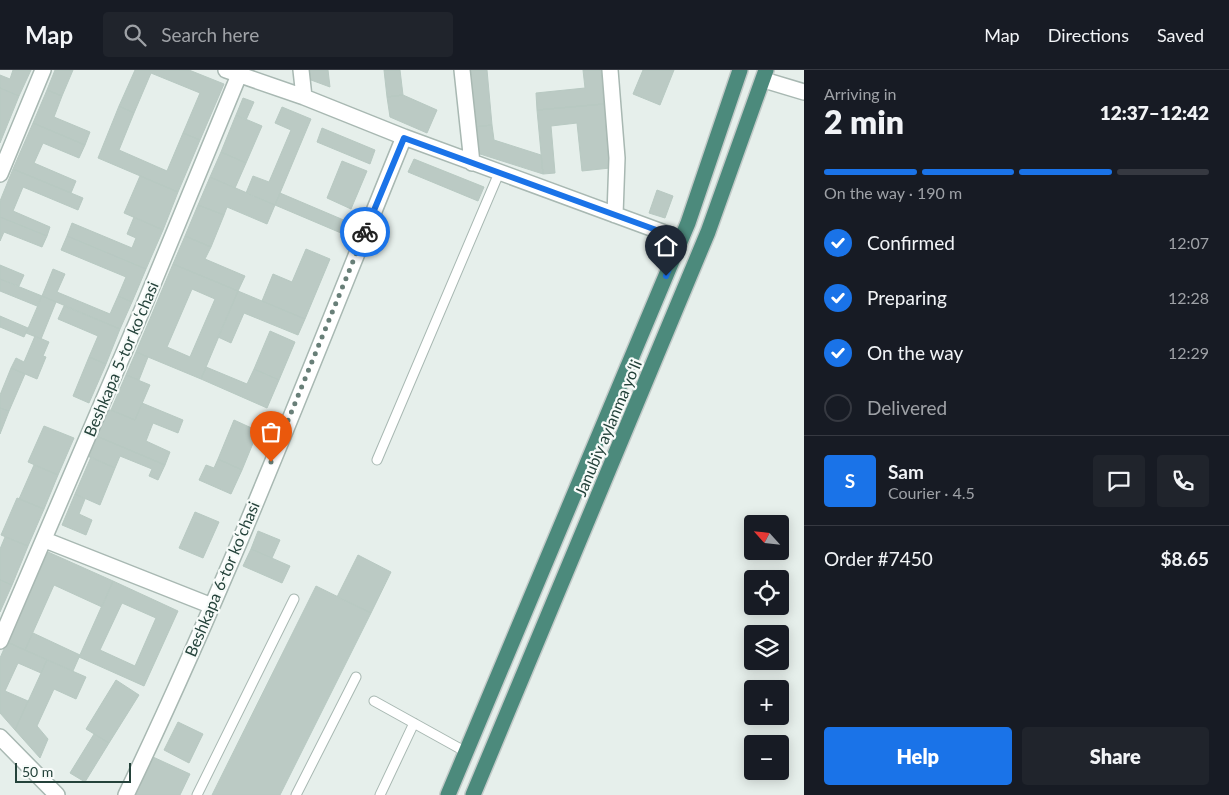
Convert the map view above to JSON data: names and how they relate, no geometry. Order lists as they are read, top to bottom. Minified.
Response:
{"streets":{"highway":["Janubiy aylanma yoʻli"],"street":["Beshkapa 5-tor koʻchasi","Beshkapa 6-tor koʻchasi"]},"scale_bar":"50 m","north":"top left","page":{"header":"Map","search":"Search here","nav":["Map","Directions","Saved"],"heading":["2 min","Arriving in","12:37–12:42"],"panel":["Sam","Courier · 4.5","Order #7450","$8.65"],"bar":"On the way · 190 m","list":[["Confirmed","12:07"],["Preparing","12:28"],["On the way","12:29"],"Delivered"],"round":"S","map_buttons":["+","−"],"buttons":["Help","Share"],"scale":"50 m"}}
